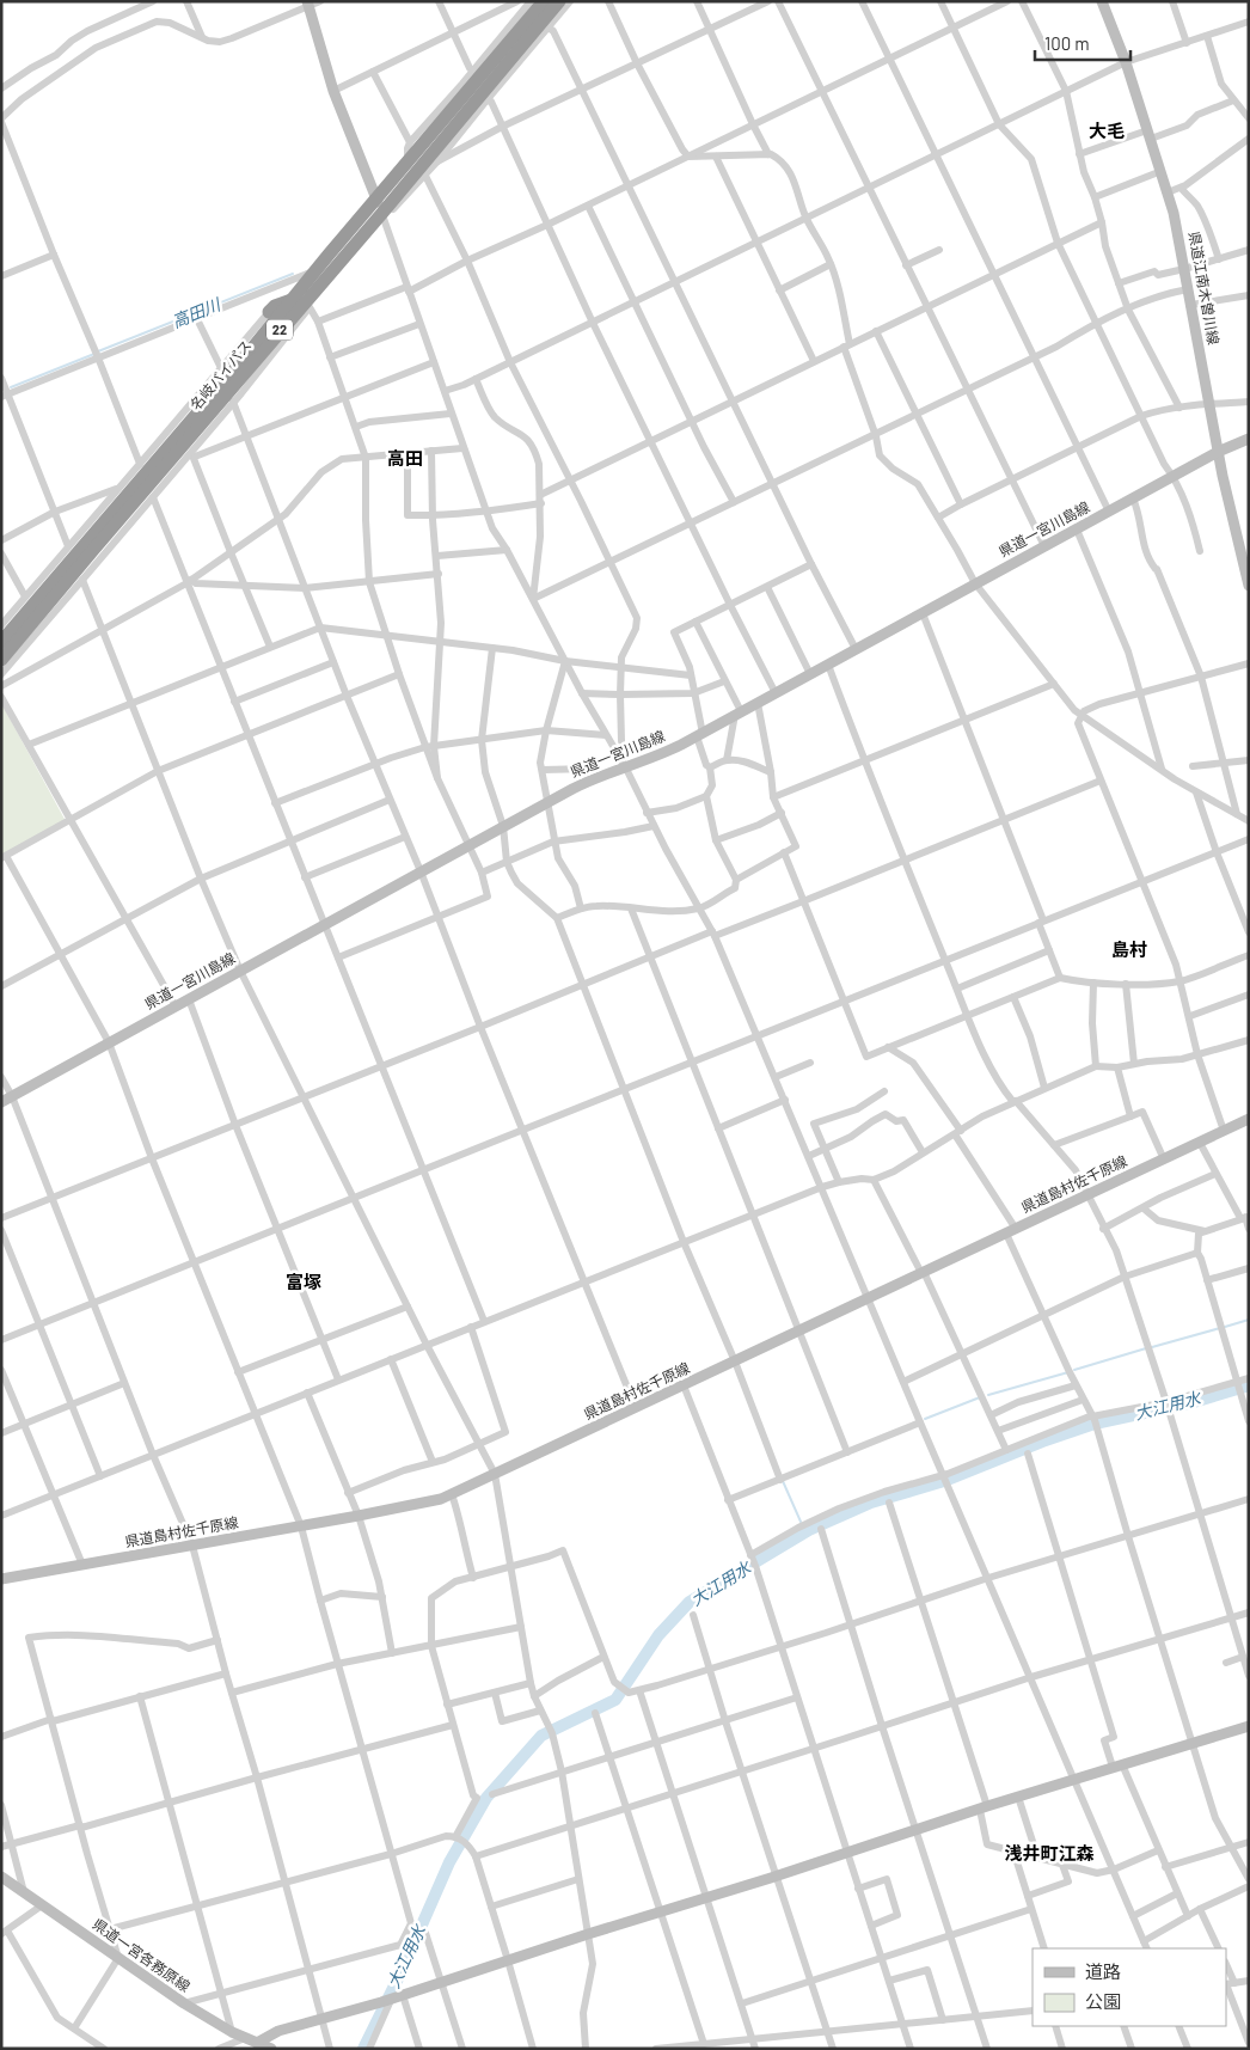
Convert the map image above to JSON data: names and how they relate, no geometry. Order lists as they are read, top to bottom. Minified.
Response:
{"streets":{"highway":["22","名岐バイパス"],"main road":["県道江南木曽川線","県道一宮川島線","県道島村佐千原線","県道一宮各務原線"]},"crossings":[["県道江南木曽川線","県道一宮川島線"],["22","名岐バイパス"]],"districts":["大毛","高田","島村","富塚","浅井町江森"],"water":["高田川","大江用水"],"legend":["道路","公園"],"scale_bar":"100 m"}
